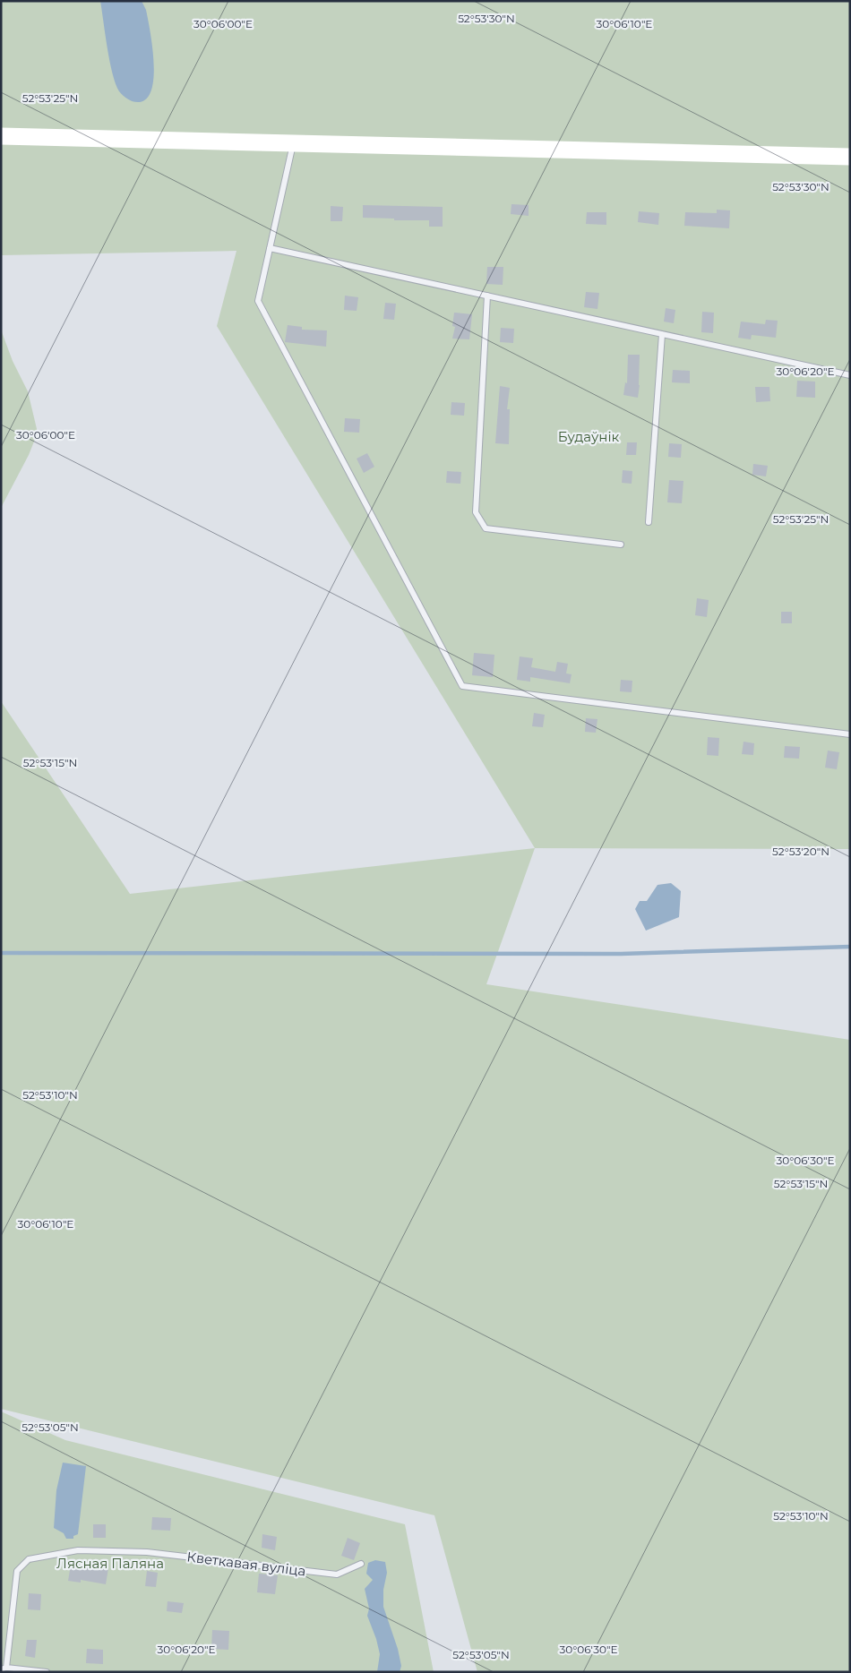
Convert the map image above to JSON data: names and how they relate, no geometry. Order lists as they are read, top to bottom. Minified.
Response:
{"streets":{"lane":["Кветкавая вуліца"]},"parks":["Будаўнік","Лясная Паляна"],"coordinates":["52°53'30\"N","30°06'00\"E","30°06'10\"E","52°53'25\"N","30°06'20\"E","52°53'15\"N","52°53'20\"N","52°53'10\"N","30°06'30\"E","52°53'05\"N"]}
